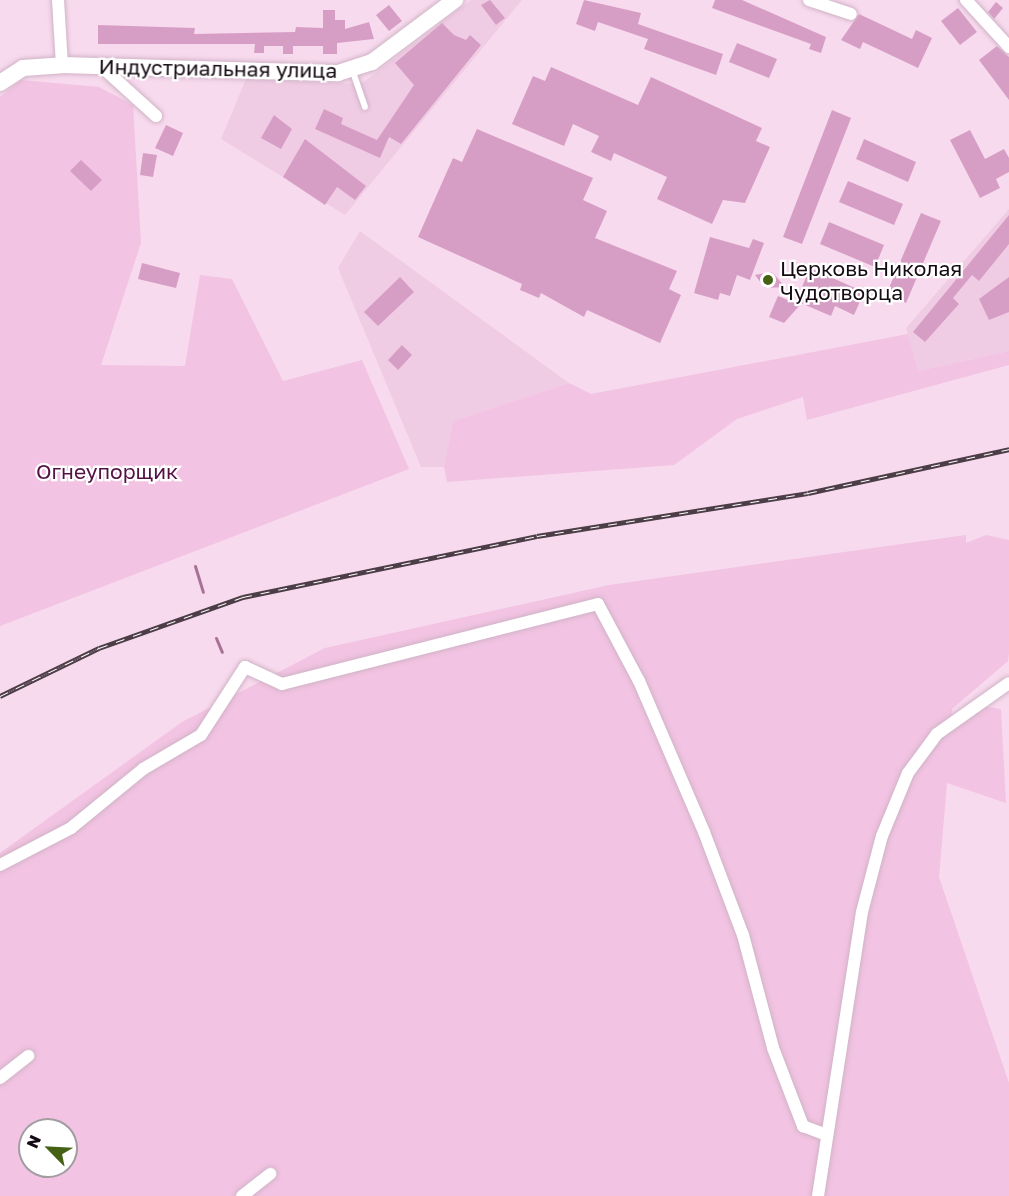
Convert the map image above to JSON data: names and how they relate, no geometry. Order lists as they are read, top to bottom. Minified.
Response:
{"streets":{"street":["Индустриальная улица"]},"parks":["Огнеупорщик"],"places":["Церковь Николая Чудотворца"],"north":"top left"}
